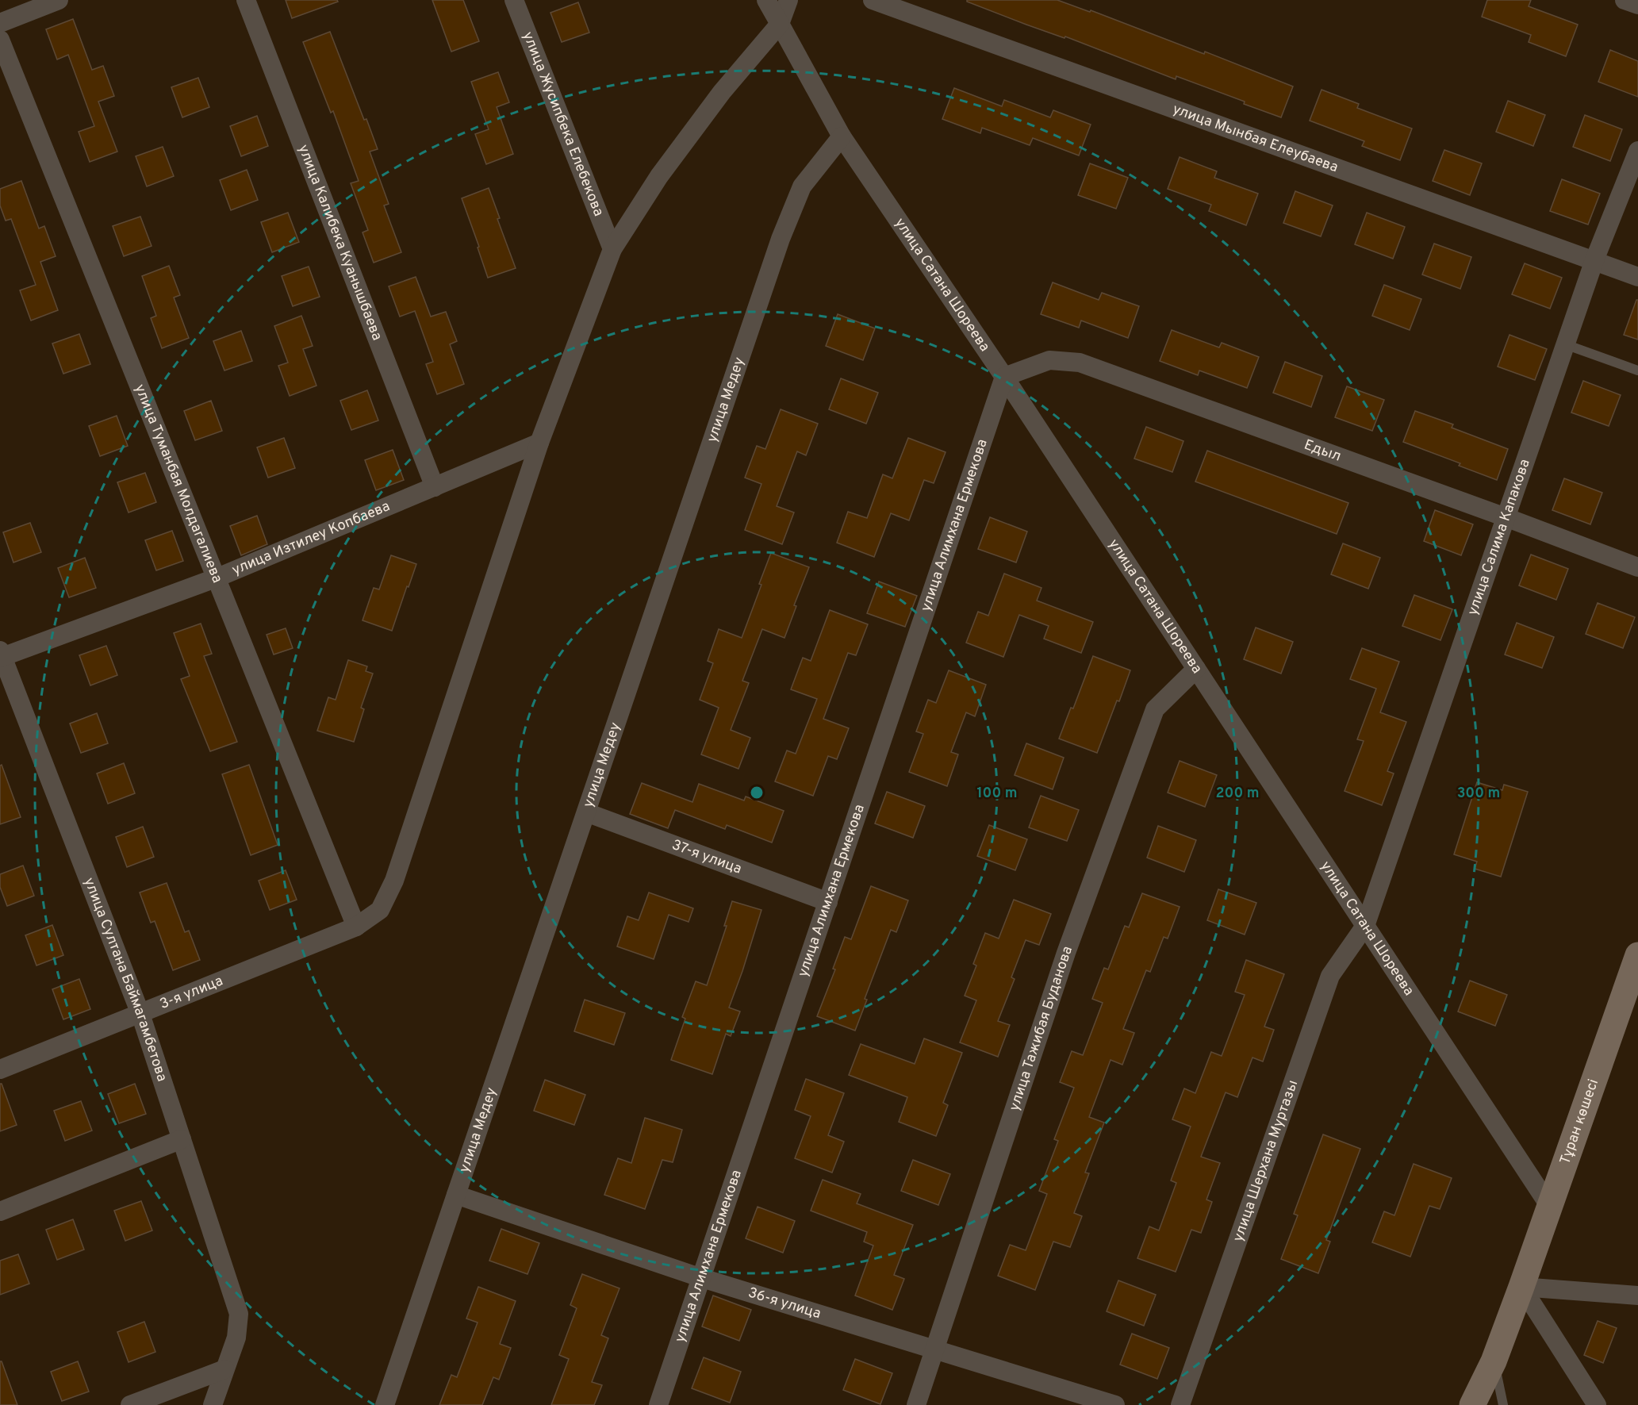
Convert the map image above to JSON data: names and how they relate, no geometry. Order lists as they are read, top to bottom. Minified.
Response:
{"streets":{"street":["улица Жусипбека Елебекова","улица Мынбая Елеубаева","улица Калибека Куанышбаева","улица Сатана Шореева","улица Медеу","Едыл","улица Туманбая Молдагалиева","улица Алимхана Ермекова","улица Салима Капакова","улица Изтилеу Копбаева","37-я улица","улица Султана Баймагамбетова","3-я улица","улица Тажибая Буданова","Тұран көшесі","улица Шерхана Муртазы","36-я улица"]},"crossings":[["улица Мынбая Елеубаева","улица Салима Капакова"],["улица Калибека Куанышбаева","улица Изтилеу Копбаева"],["улица Сатана Шореева","улица Медеу"],["улица Сатана Шореева","Едыл"],["улица Сатана Шореева","улица Алимхана Ермекова"],["улица Сатана Шореева","улица Салима Капакова"],["улица Сатана Шореева","улица Тажибая Буданова"],["улица Сатана Шореева","Тұран көшесі"],["улица Сатана Шореева","улица Шерхана Муртазы"],["улица Медеу","37-я улица"],["улица Медеу","36-я улица"],["Едыл","улица Алимхана Ермекова"],["Едыл","улица Салима Капакова"],["улица Туманбая Молдагалиева","улица Изтилеу Копбаева"],["улица Туманбая Молдагалиева","3-я улица"],["улица Алимхана Ермекова","37-я улица"],["улица Алимхана Ермекова","36-я улица"],["улица Салима Капакова","улица Шерхана Муртазы"],["улица Изтилеу Копбаева","улица Султана Баймагамбетова"],["улица Султана Баймагамбетова","3-я улица"],["улица Тажибая Буданова","36-я улица"]],"rings":["100 m","200 m","300 m"]}
